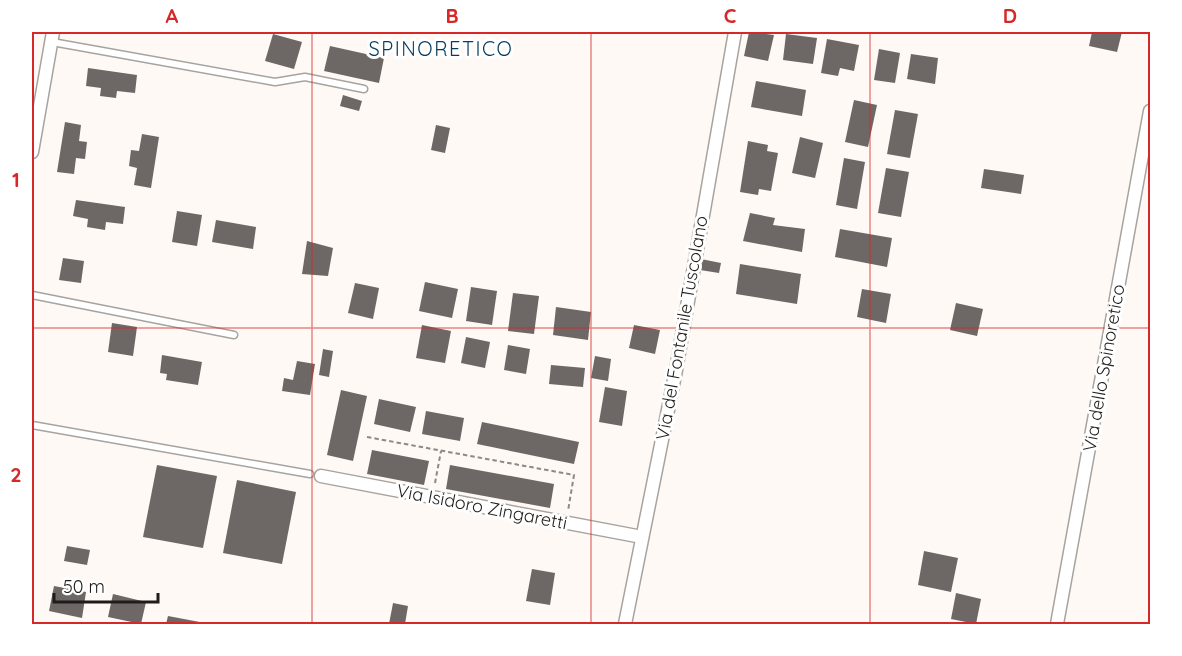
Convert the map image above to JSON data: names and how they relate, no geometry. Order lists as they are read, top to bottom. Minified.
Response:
{"streets":{"street":["Via del Fontanile Tuscolano","Via dello Spinoretico","Via Isidoro Zingaretti"]},"crossings":[["Via del Fontanile Tuscolano","Via Isidoro Zingaretti"]],"districts":["SPINORETICO"],"scale_bar":"50 m","grid":{"columns":["A","B","C","D"],"rows":["1","2"]}}
